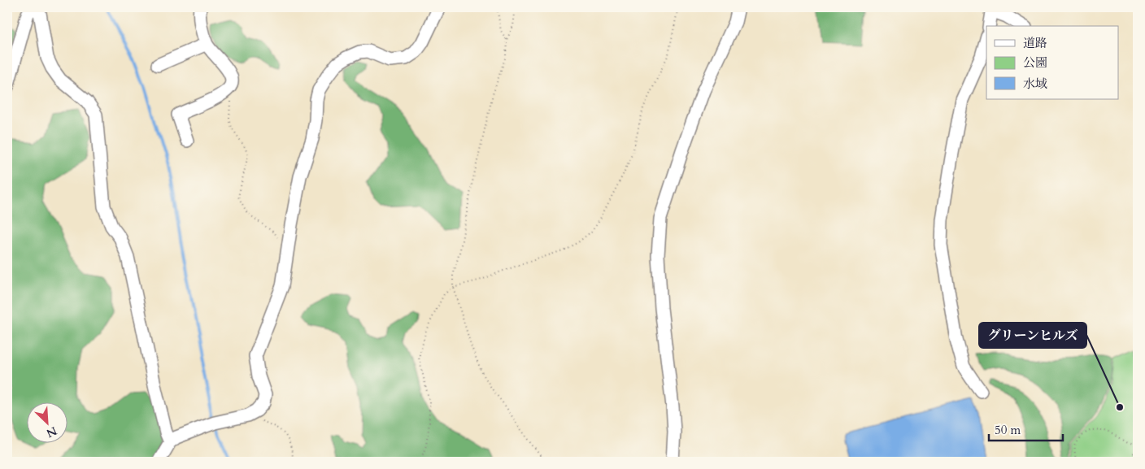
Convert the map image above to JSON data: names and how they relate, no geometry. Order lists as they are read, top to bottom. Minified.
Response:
{"places":["グリーンヒルズ"],"legend":["道路","公園","水域"],"scale_bar":"50 m","north":"bottom right"}
